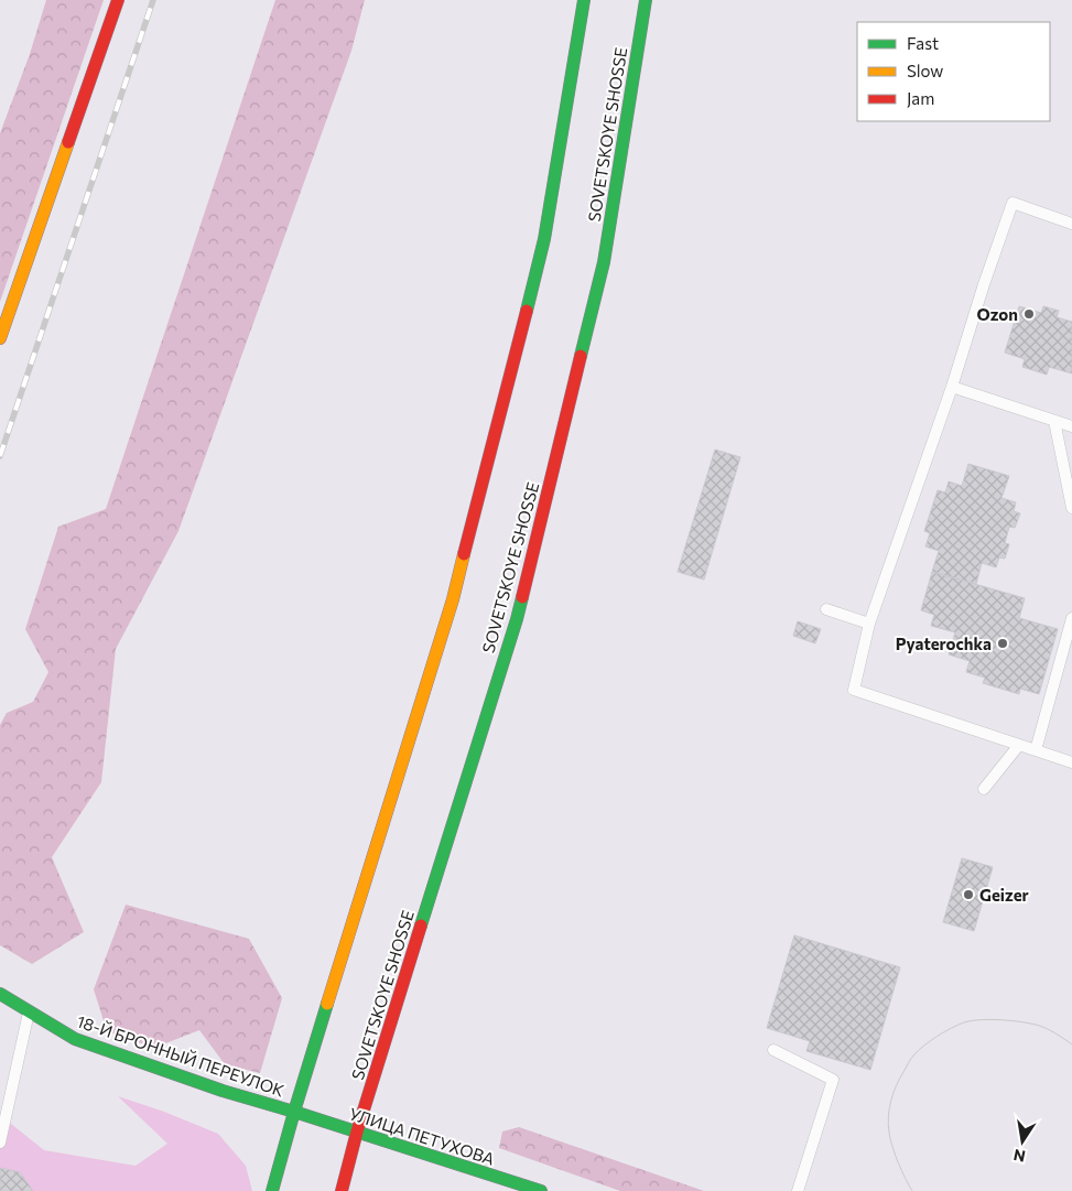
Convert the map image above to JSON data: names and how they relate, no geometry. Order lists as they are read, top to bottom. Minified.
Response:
{"streets":{"main road":["SOVETSKOYE SHOSSE","18-Й БРОННЫЙ ПЕРЕУЛОК","УЛИЦА ПЕТУХОВА"]},"crossings":[["SOVETSKOYE SHOSSE","УЛИЦА ПЕТУХОВА"],["18-Й БРОННЫЙ ПЕРЕУЛОК","УЛИЦА ПЕТУХОВА"]],"places":["Ozon","Pyaterochka","Geizer"],"legend":["Fast","Slow","Jam"],"north":"bottom"}
